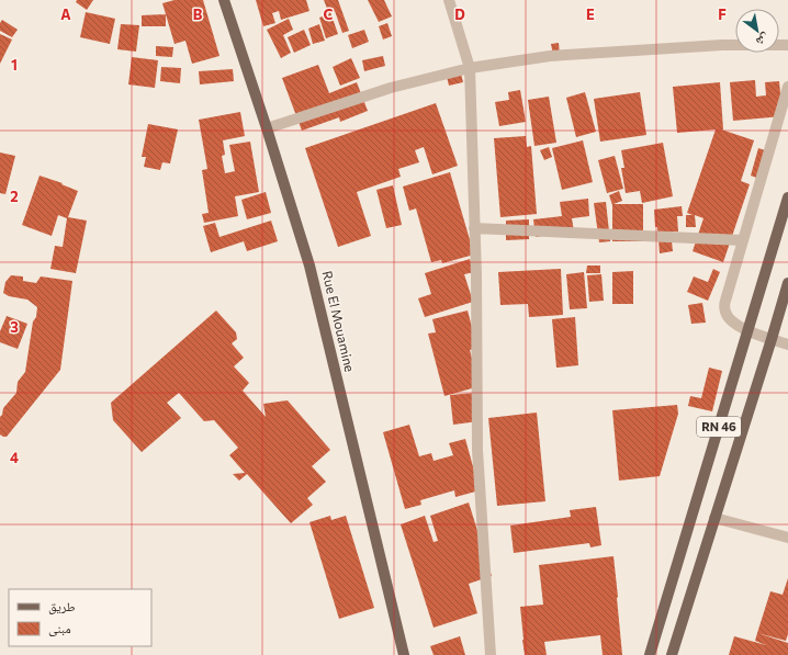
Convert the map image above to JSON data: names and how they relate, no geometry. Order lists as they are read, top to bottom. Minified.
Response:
{"streets":{"main road":["Rue El Mouamine","RN 46"]},"legend":["طريق","مبنى"],"north":"bottom right","grid":{"columns":["A","B","C","D","E","F"],"rows":["1","2","3","4"]}}
